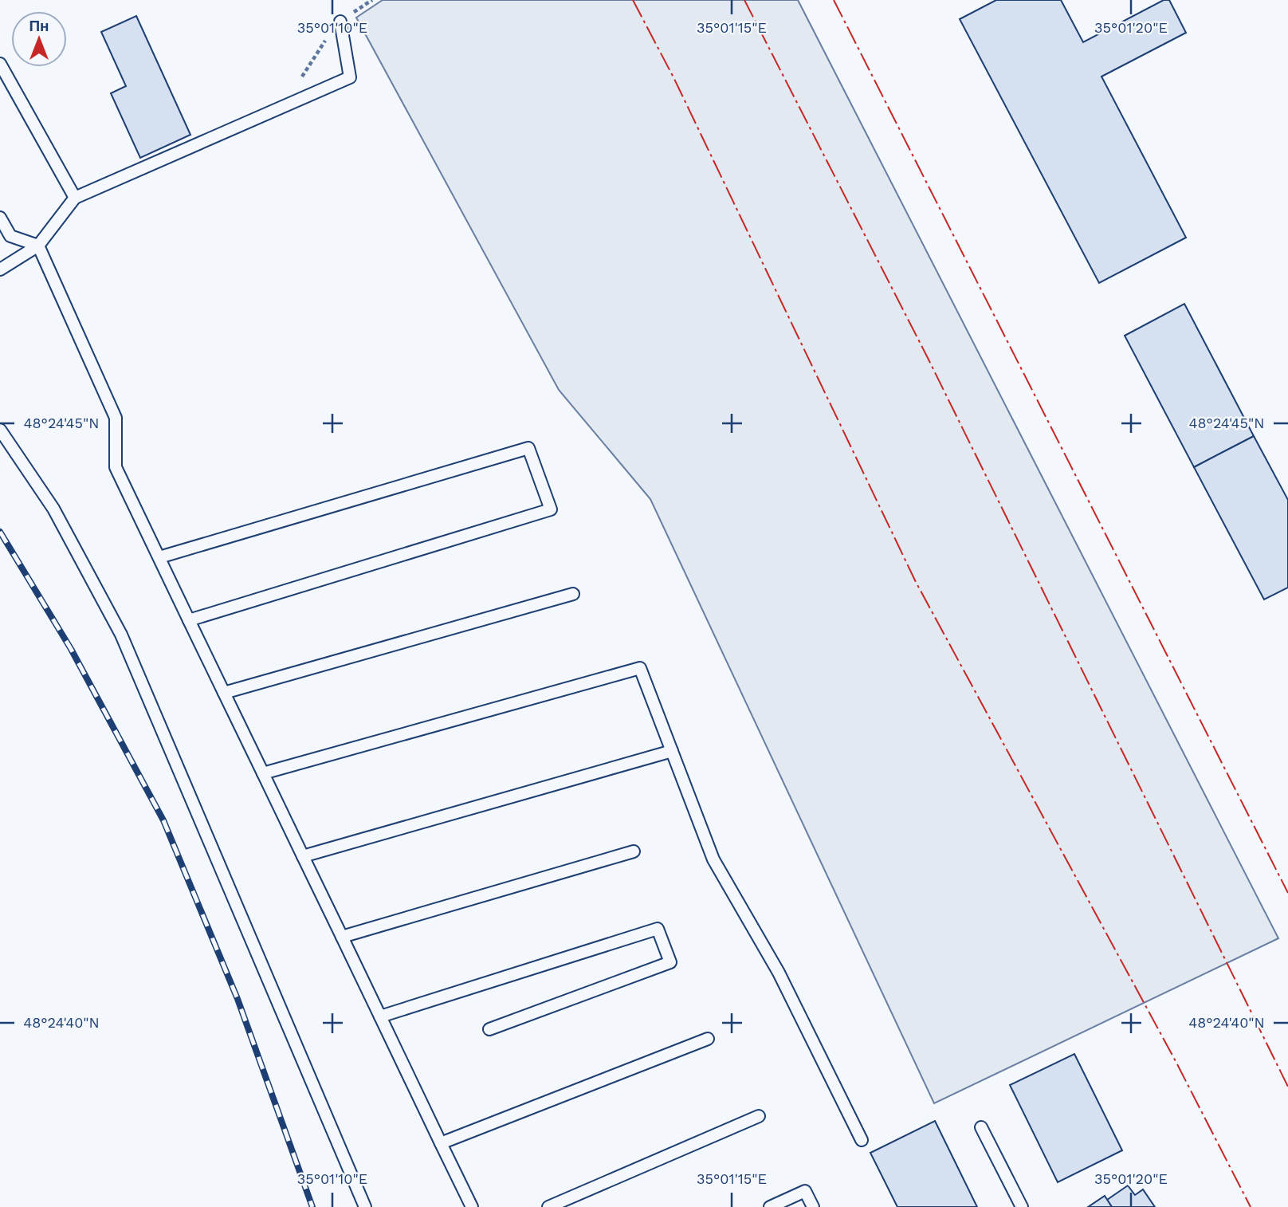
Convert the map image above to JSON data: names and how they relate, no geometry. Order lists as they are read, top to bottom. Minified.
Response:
{"north":"top","coordinates":["35°01'10\"E","35°01'15\"E","35°01'20\"E","48°24'45\"N","48°24'40\"N"]}
